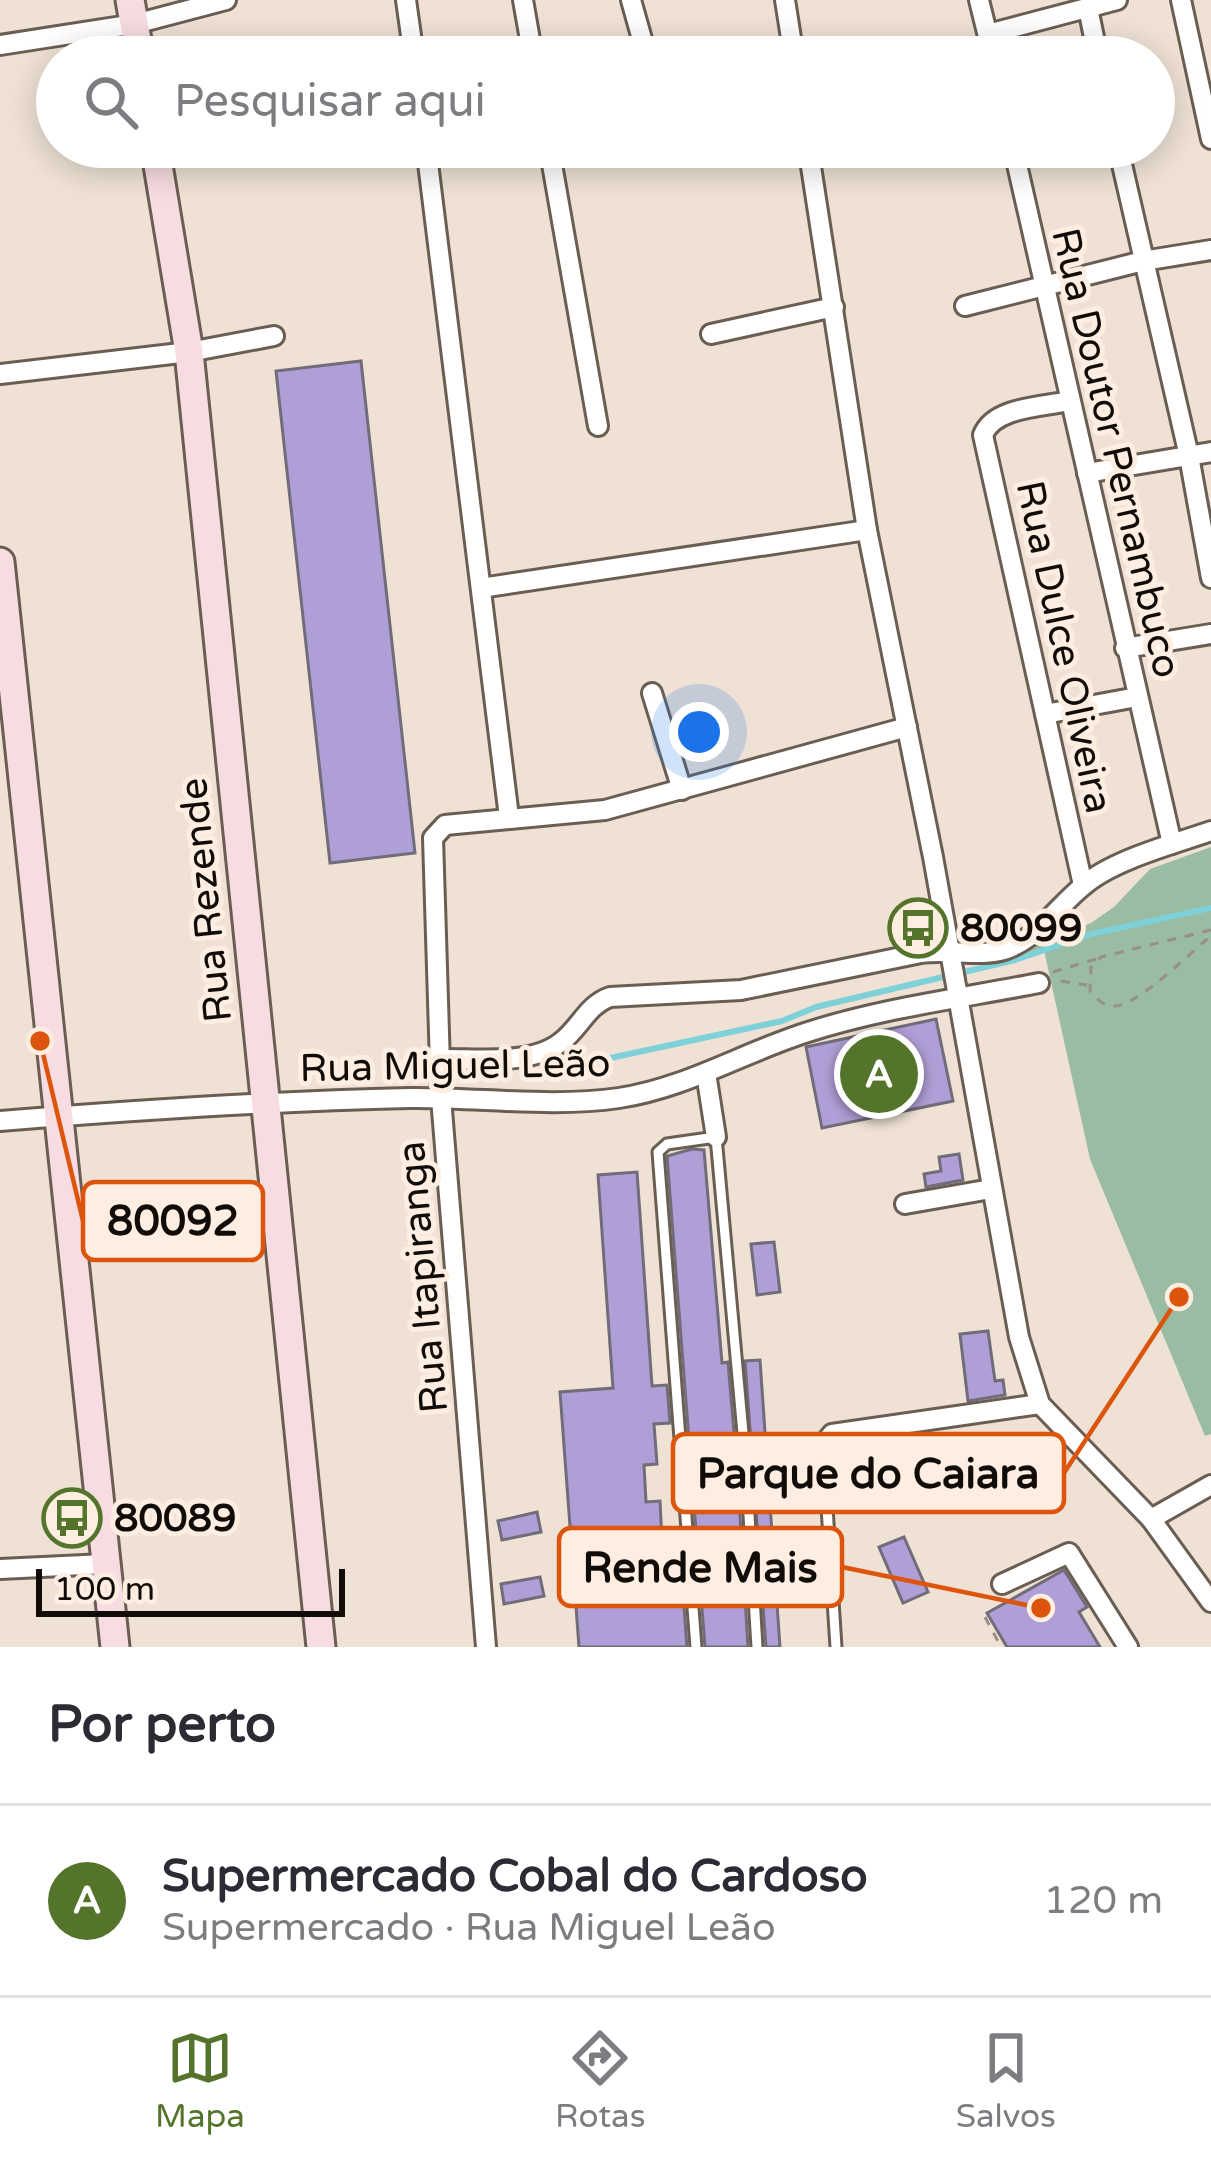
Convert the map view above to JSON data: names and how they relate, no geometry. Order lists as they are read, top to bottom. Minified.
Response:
{"streets":{"street":["Rua Doutor Pernambuco","Rua Dulce Oliveira","Rua Rezende","Rua Miguel Leão","Rua Itapiranga"]},"crossings":[["Rua Doutor Pernambuco","Rua Dulce Oliveira"],["Rua Rezende","Rua Miguel Leão"],["Rua Miguel Leão","Rua Itapiranga"]],"places":{"bus stop":["80099","80089"],"other":["80092","Parque do Caiara","Rende Mais"]},"scale_bar":"100 m","page":{"search":"Pesquisar aqui","pins":"A","scale":"100 m","heading":"Por perto","list":[{"mark":"A","name":"Supermercado Cobal do Cardoso","note":"Supermercado · Rua Miguel Leão","value":"120 m"}],"nav":["Mapa","Rotas","Salvos"]}}
